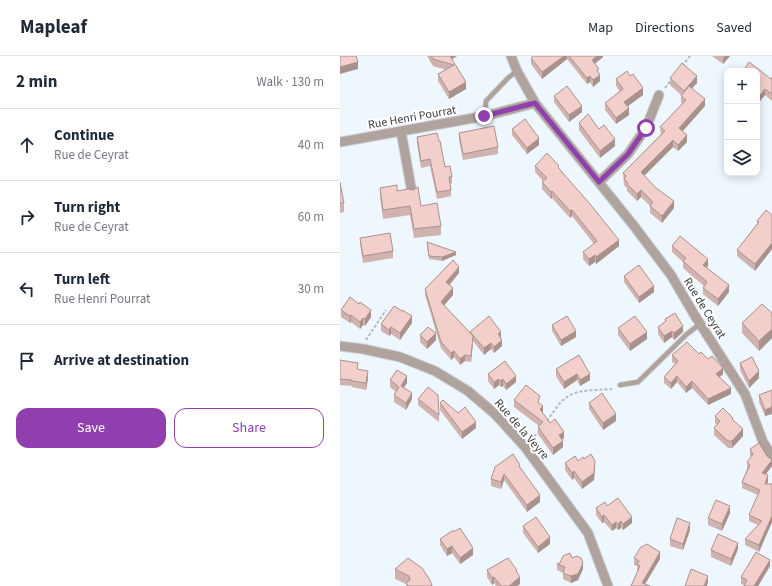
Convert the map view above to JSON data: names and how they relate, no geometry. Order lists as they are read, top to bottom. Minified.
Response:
{"streets":{"street":["Rue Henri Pourrat","Rue de Ceyrat","Rue de la Veyre"]},"crossings":[["Rue Henri Pourrat","Rue de Ceyrat"]],"page":{"header":"Mapleaf","nav":["Map","Directions","Saved"],"heading":["2 min","Walk · 130 m"],"map_buttons":["+","−"],"list":[["Continue","Rue de Ceyrat","40 m"],["Turn right","Rue de Ceyrat","60 m"],["Turn left","Rue Henri Pourrat","30 m"],"Arrive at destination"],"buttons":["Save","Share"]}}
